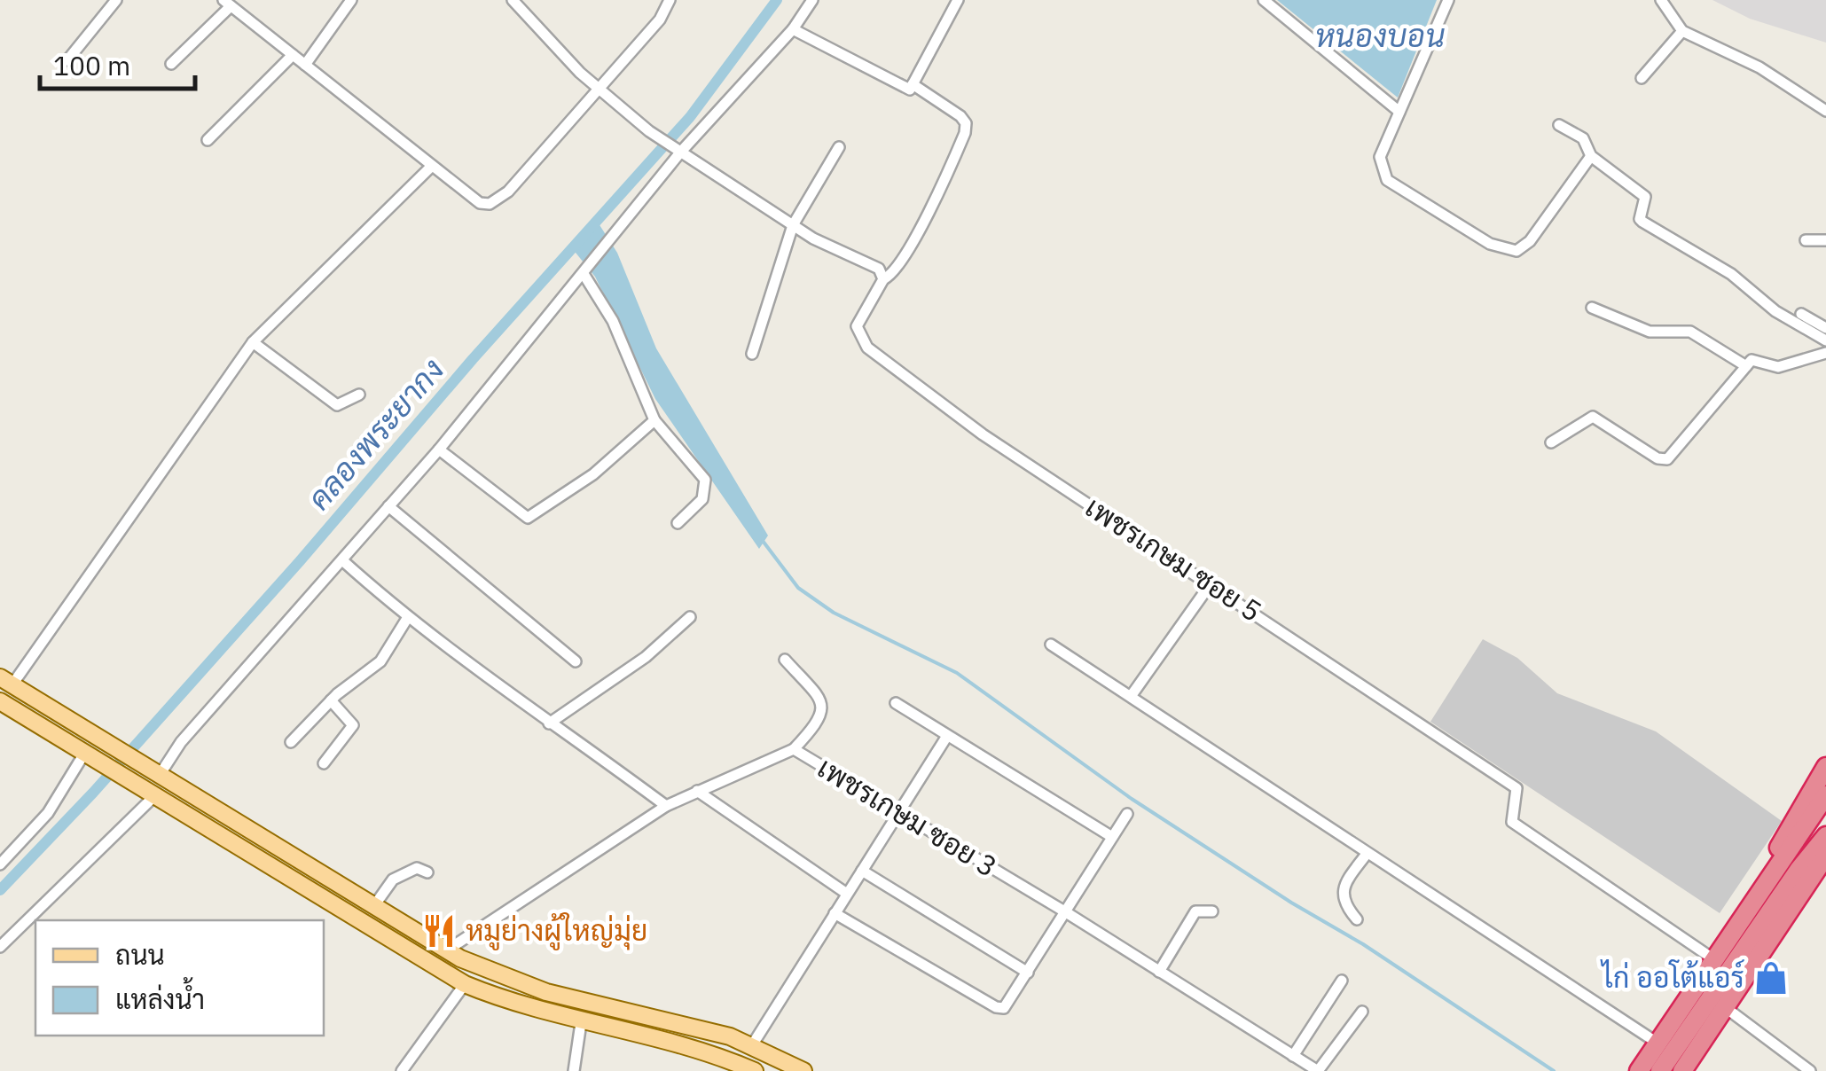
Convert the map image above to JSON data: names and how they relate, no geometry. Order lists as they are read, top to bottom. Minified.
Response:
{"streets":{"street":["เพชรเกษม ซอย 5","เพชรเกษม ซอย 3"]},"water":["หนองบอน","คลองพระยากง"],"places":{"restaurant":["หมูย่างผู้ใหญ่มุ่ย"],"shop":["ไก่ ออโต้แอร์"]},"legend":["ถนน","แหล่งน้ำ"],"scale_bar":"100 m"}
